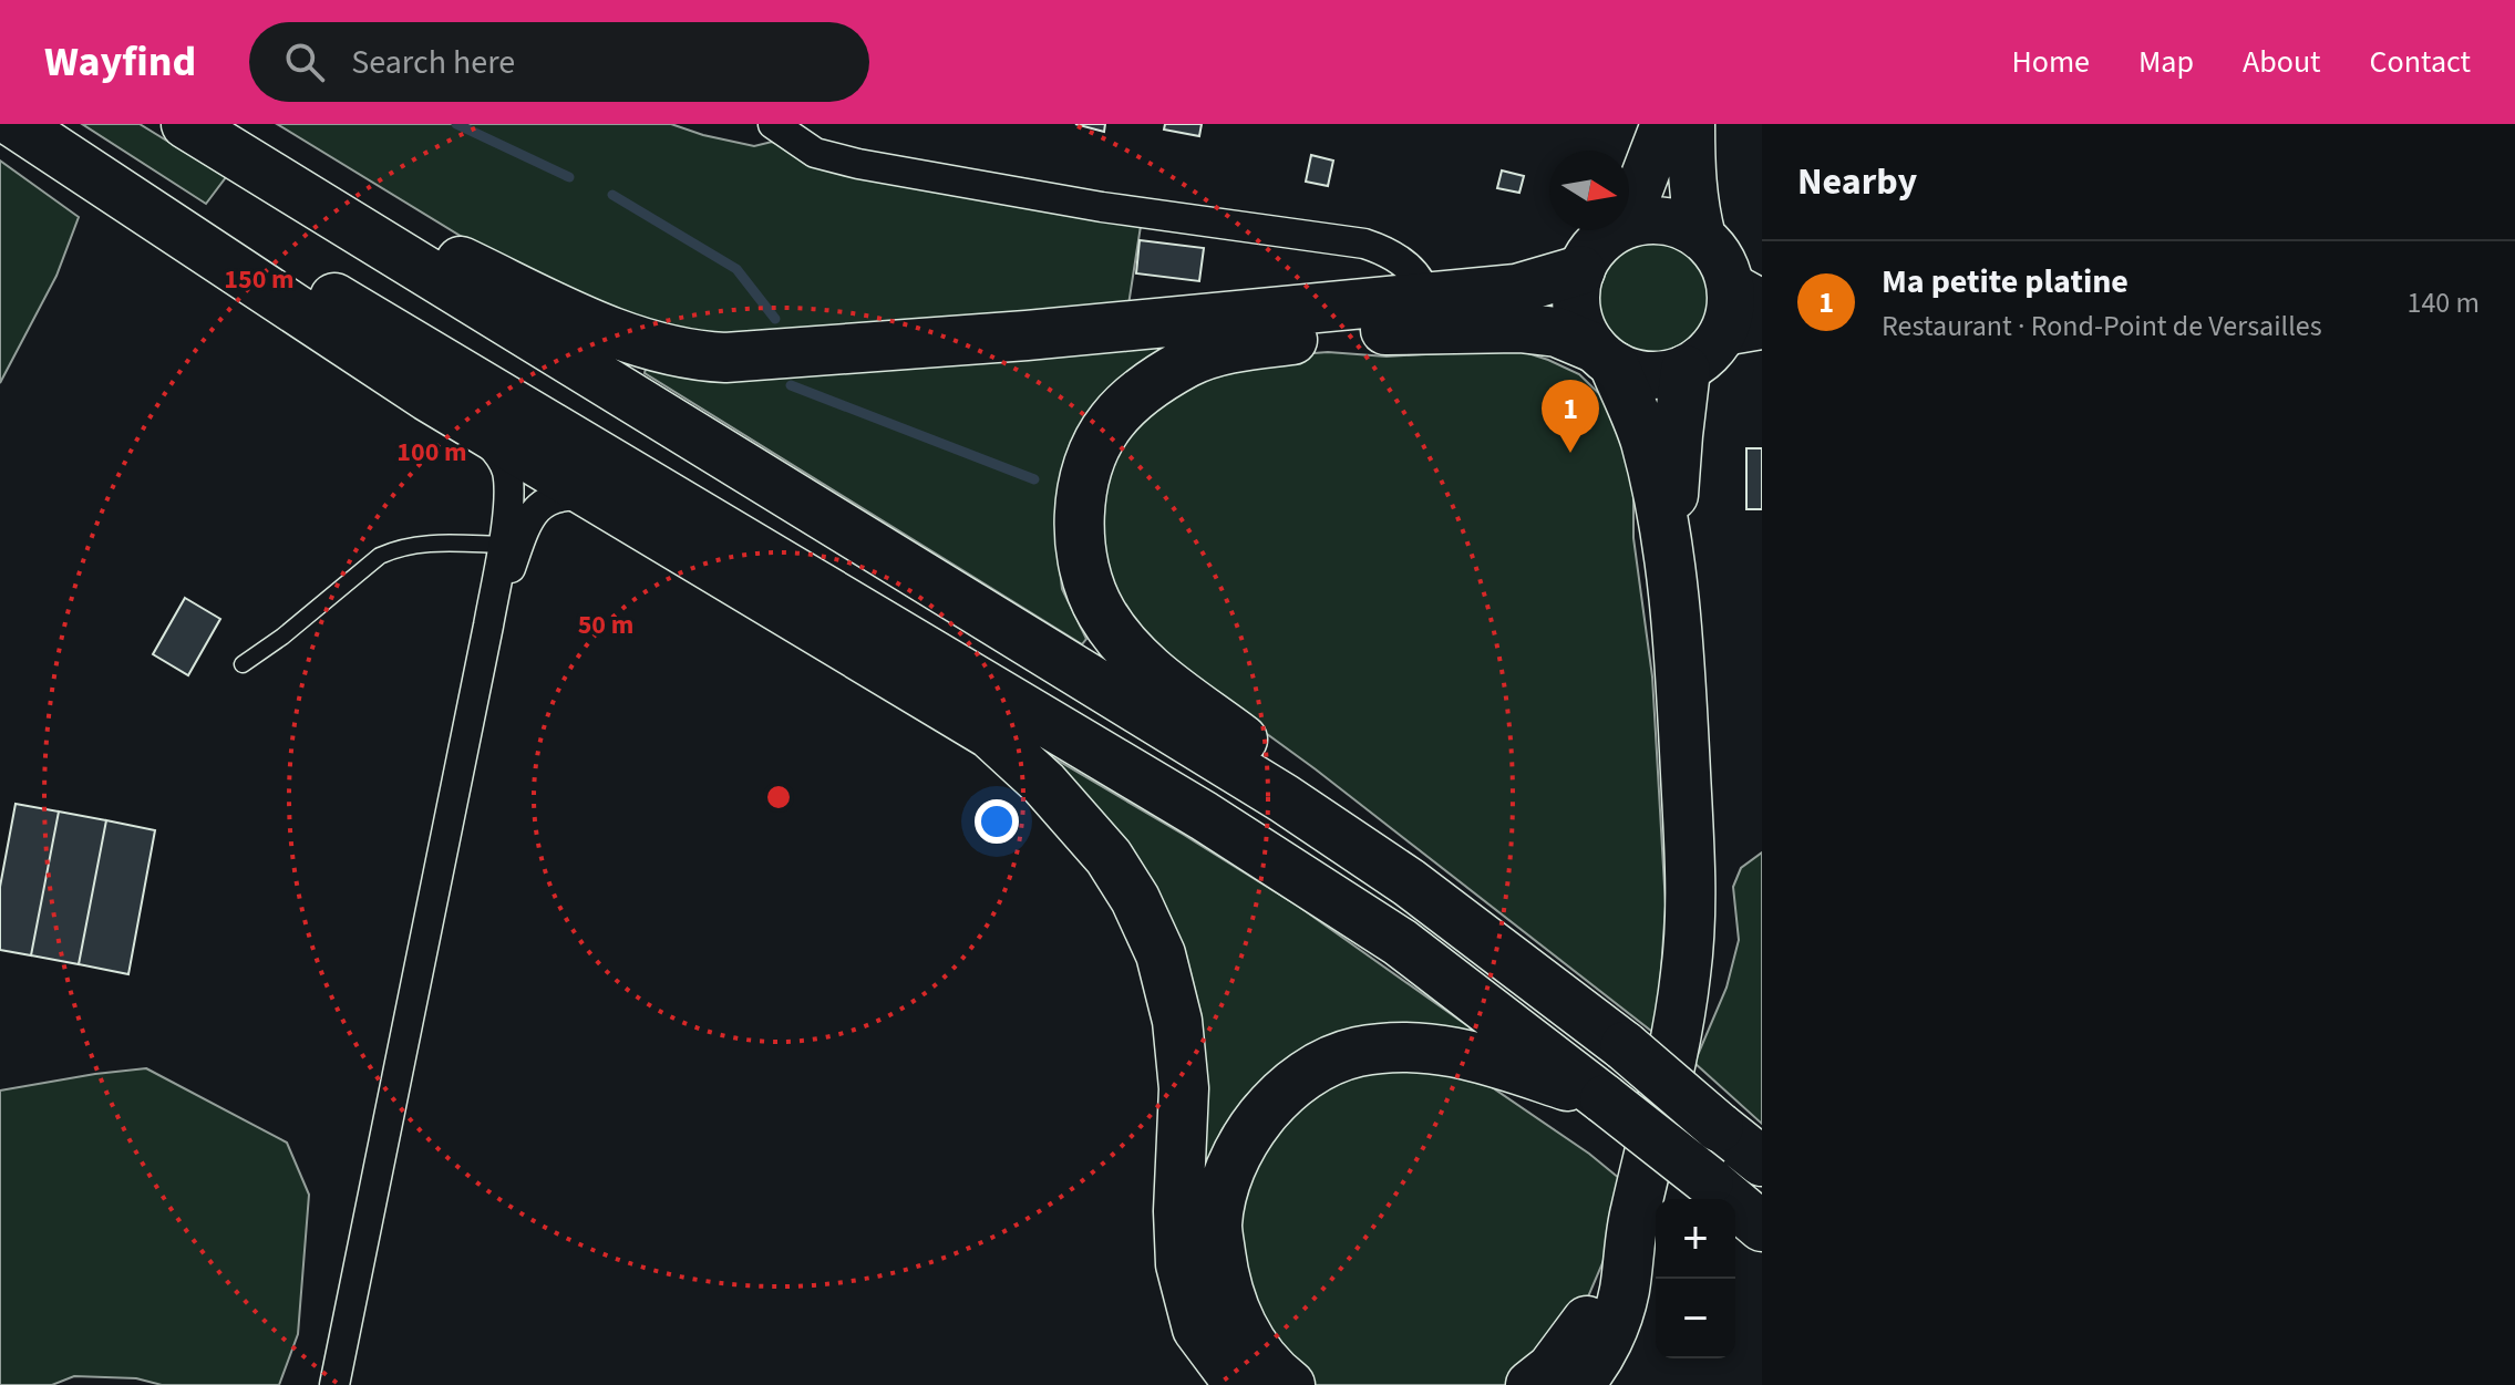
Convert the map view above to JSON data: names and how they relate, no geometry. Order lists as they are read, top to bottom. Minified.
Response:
{"north":"right","page":{"header":"Wayfind","search":"Search here","nav":["Home","Map","About","Contact"],"heading":"Nearby","list":[{"mark":"1","name":"Ma petite platine","note":"Restaurant · Rond-Point de Versailles","value":"140 m"}],"pins":"1","map_buttons":["+","−"]},"rings":["150 m","100 m","50 m"]}
